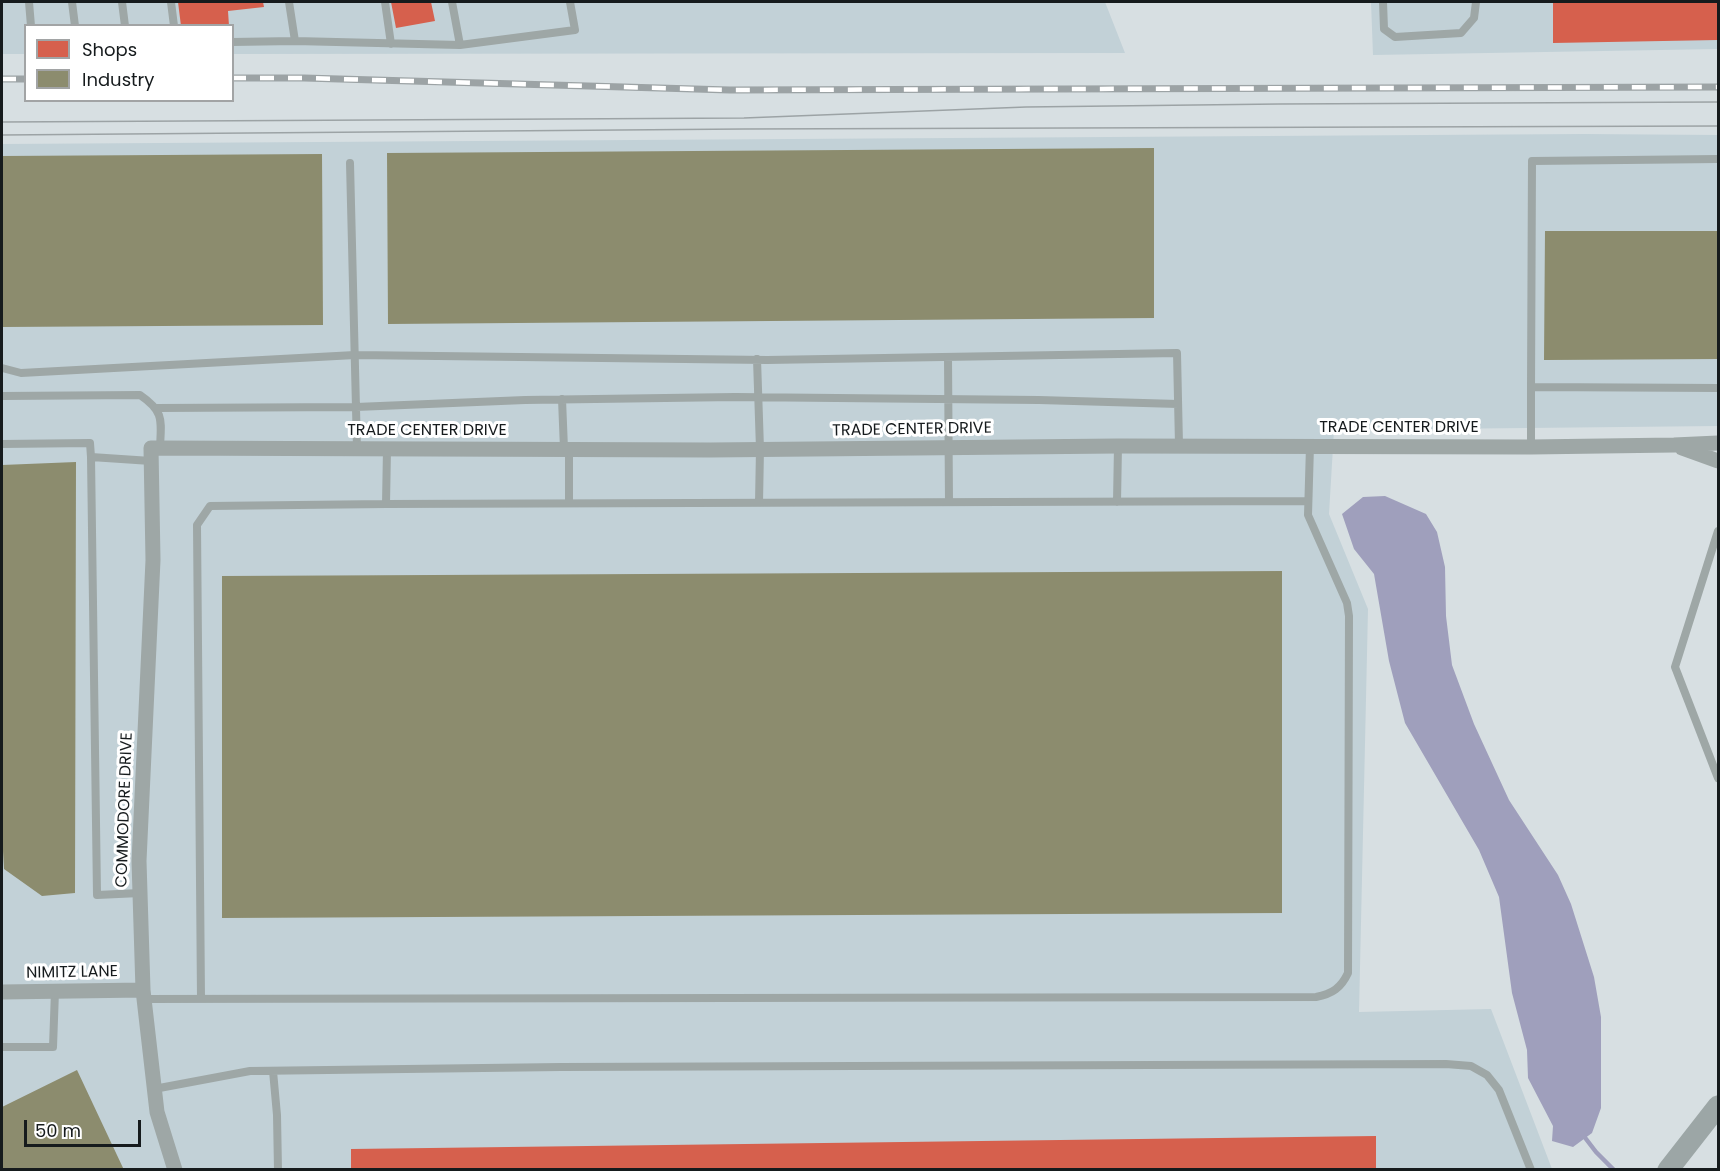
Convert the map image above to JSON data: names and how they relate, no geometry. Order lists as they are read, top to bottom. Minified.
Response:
{"streets":{"street":["TRADE CENTER DRIVE","COMMODORE DRIVE","NIMITZ LANE"]},"crossings":[["TRADE CENTER DRIVE","COMMODORE DRIVE"],["COMMODORE DRIVE","NIMITZ LANE"]],"legend":["Shops","Industry"],"scale_bar":"50 m"}
